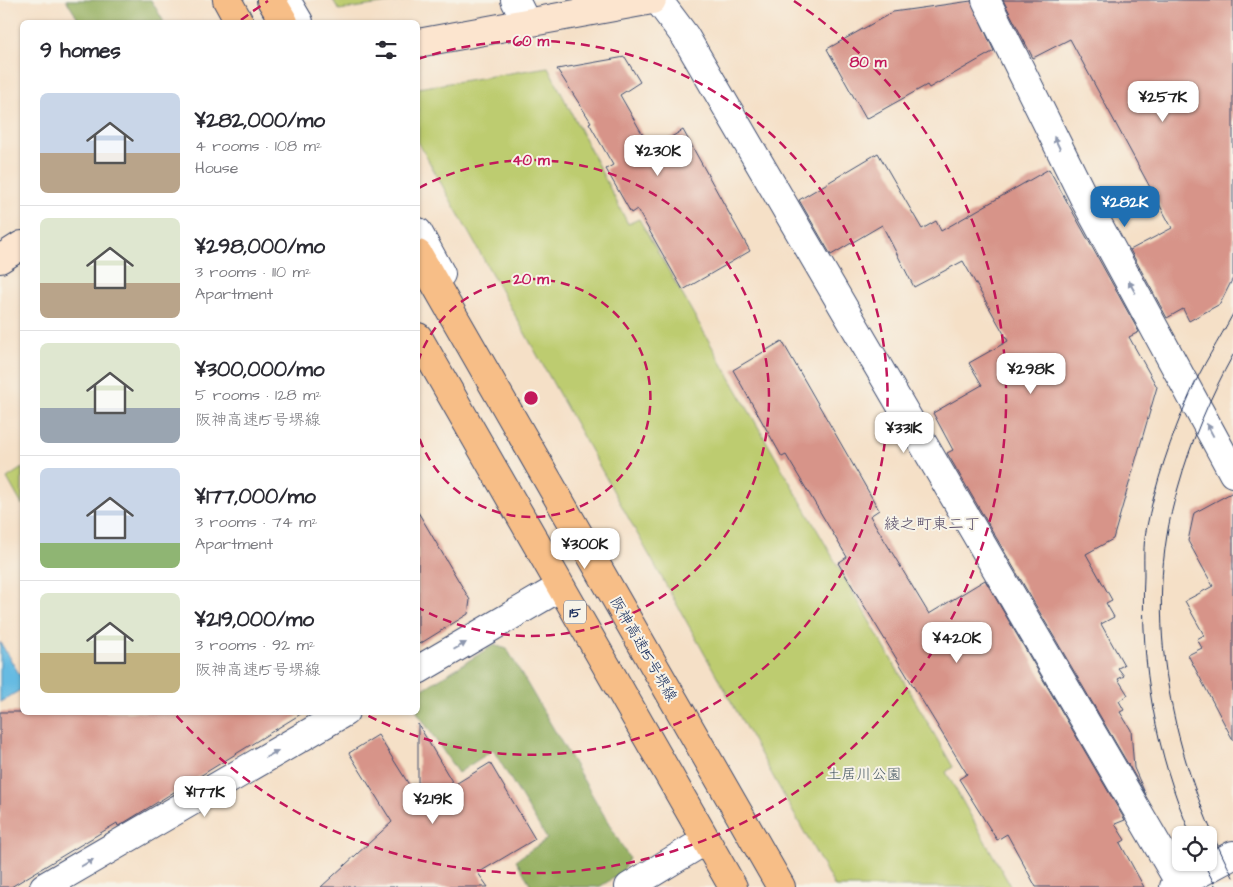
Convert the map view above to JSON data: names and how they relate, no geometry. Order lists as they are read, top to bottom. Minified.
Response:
{"streets":{"highway":["15","阪神高速15号堺線"]},"districts":["綾之町東二丁"],"parks":["土居川公園"],"page":{"heading":"9 homes","list":[{"name":"¥282,000/mo","note":"4 rooms · 108 m² · House"},{"name":"¥298,000/mo","note":"3 rooms · 110 m² · Apartment"},{"name":"¥300,000/mo","note":"5 rooms · 128 m² · 阪神高速15号堺線"},{"name":"¥177,000/mo","note":"3 rooms · 74 m² · Apartment"},{"name":"¥219,000/mo","note":"3 rooms · 92 m² · 阪神高速15号堺線"}],"price":["¥257K","¥230K","¥282K","¥298K","¥331K","¥300K","¥420K","¥177K","¥219K"]},"rings":["60 m","80 m","40 m","20 m"]}
